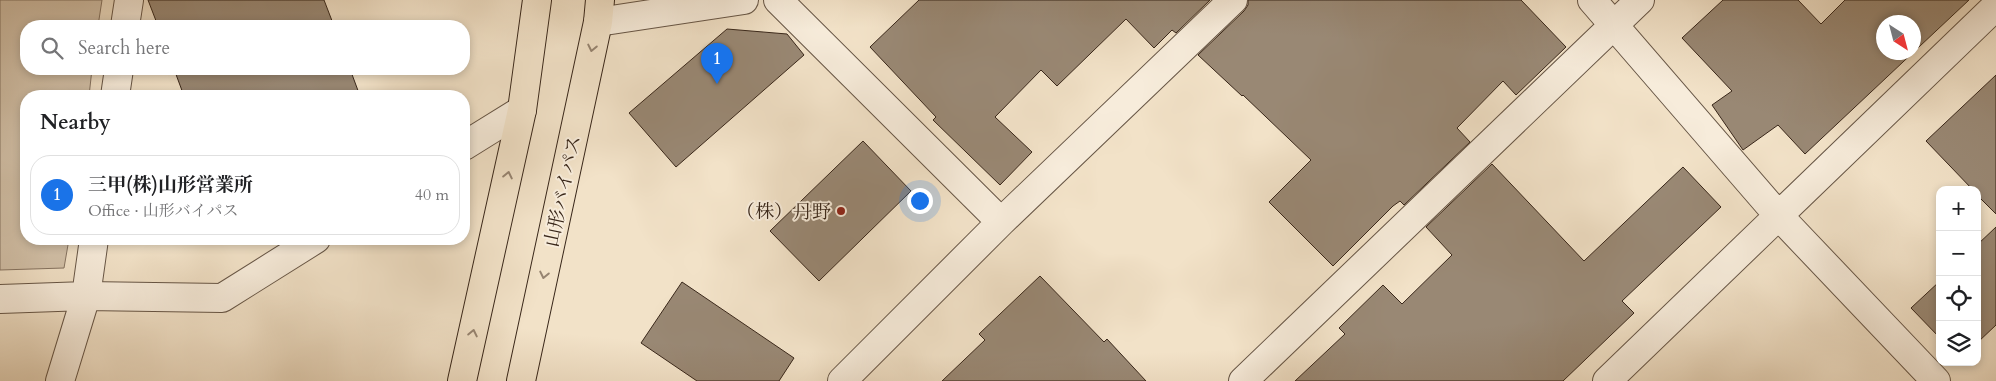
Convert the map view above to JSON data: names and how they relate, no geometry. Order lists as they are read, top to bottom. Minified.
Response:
{"streets":{"highway":["山形バイパス"]},"places":["（株）丹野"],"north":"bottom right","page":{"search":"Search here","pins":"1","heading":"Nearby","list":[{"mark":"1","name":"三甲(株)山形営業所","note":"Office · 山形バイパス","value":"40 m"}],"map_buttons":["+","−"]}}
